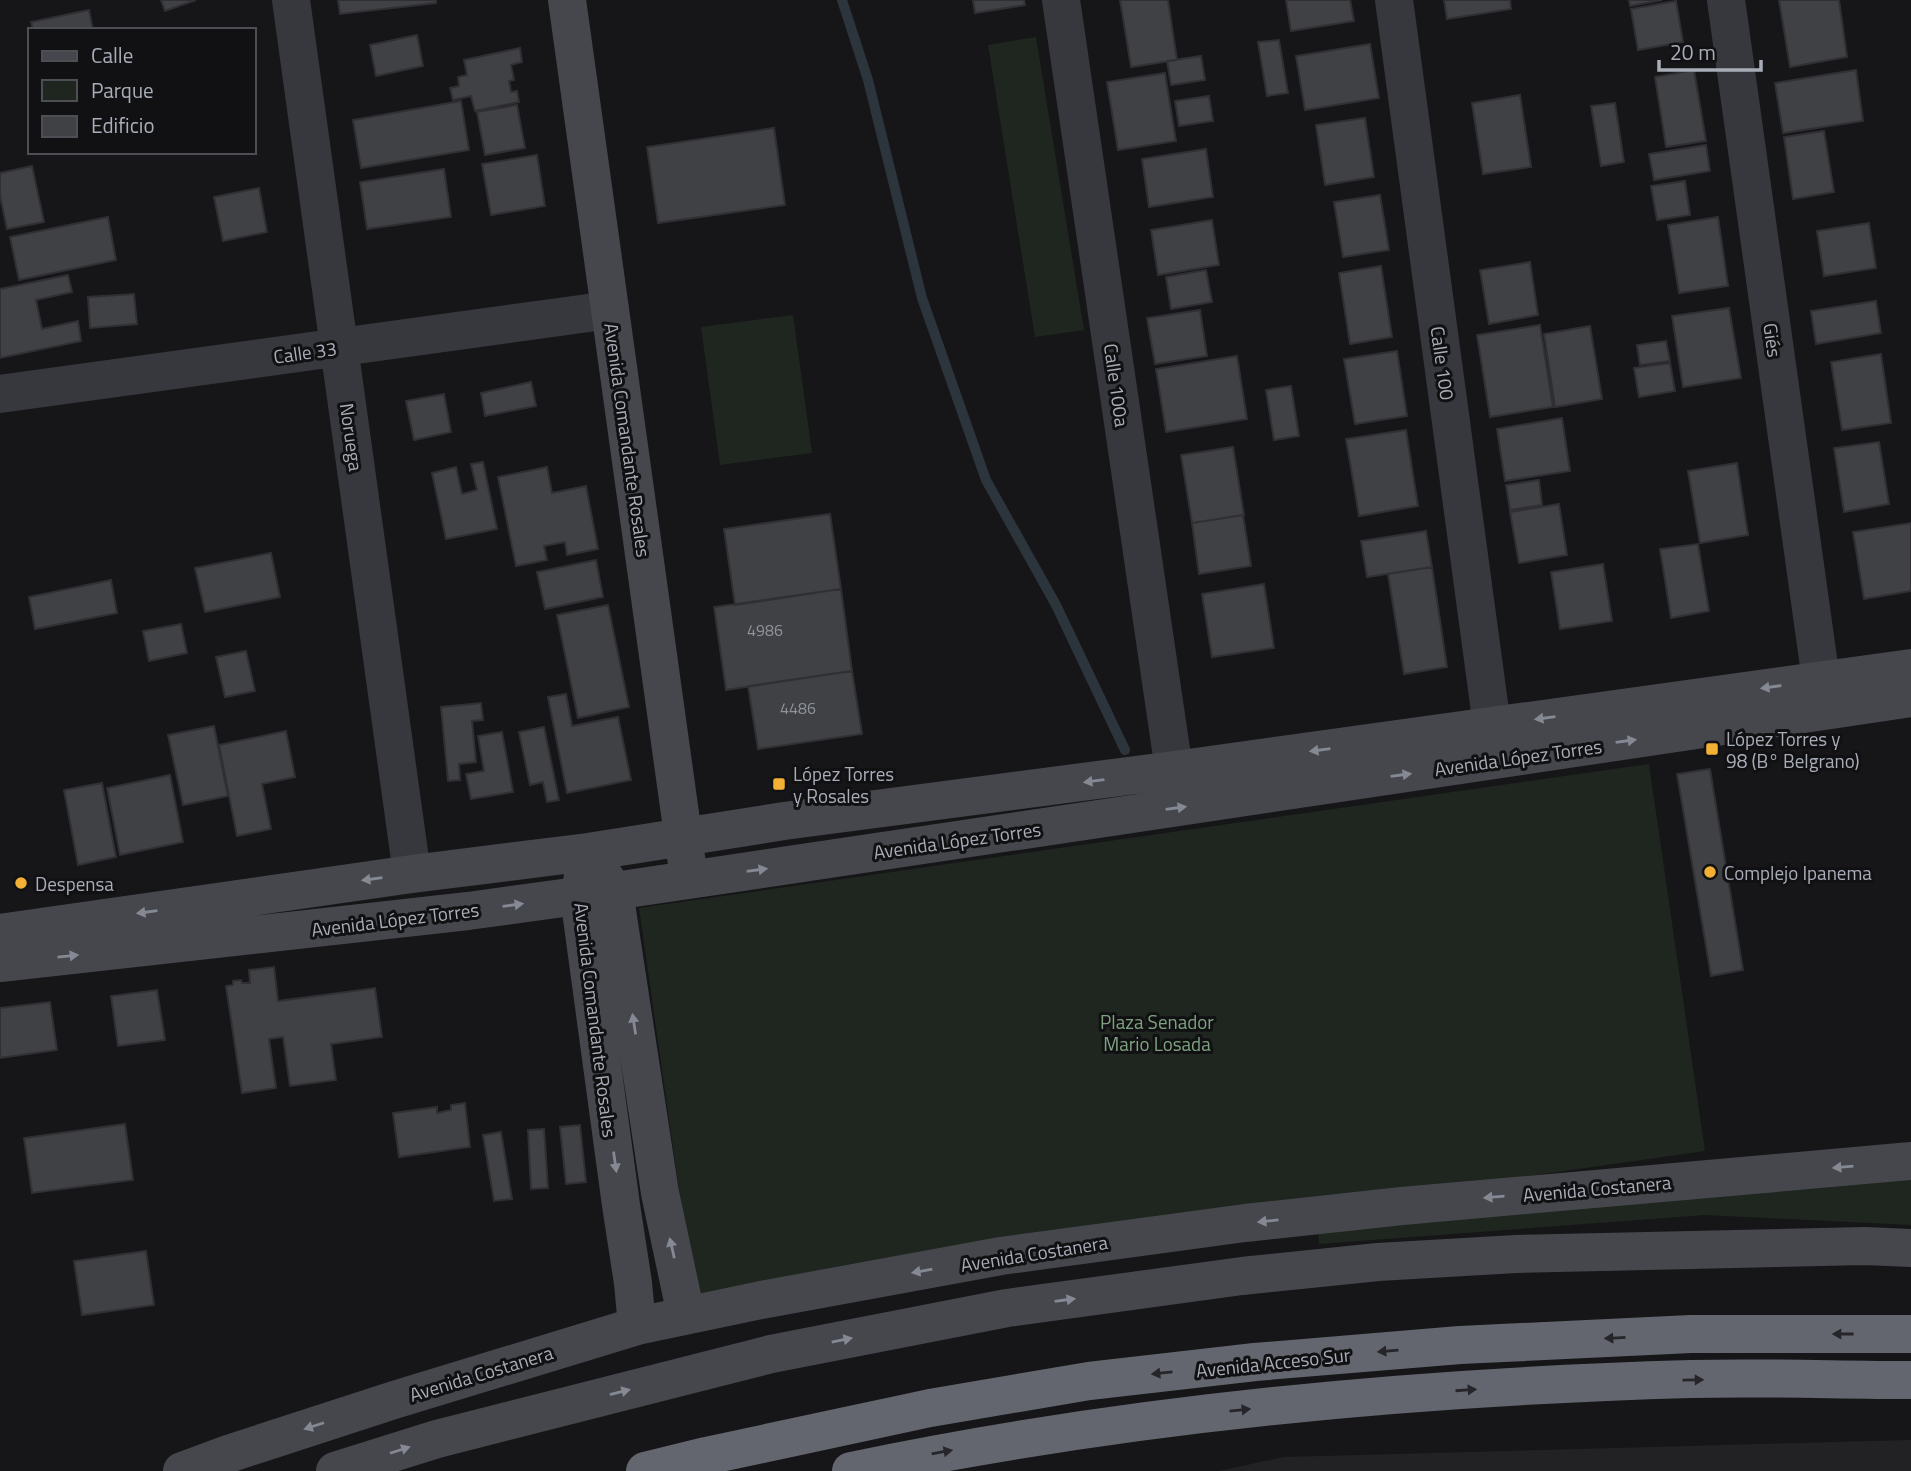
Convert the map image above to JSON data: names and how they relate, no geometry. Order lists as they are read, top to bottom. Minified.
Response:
{"streets":{"highway":["Avenida Acceso Sur"],"main road":["Avenida Comandante Rosales","Avenida López Torres","Avenida Costanera"],"street":["Giés","Calle 33","Calle 100","Calle 100a","Noruega"]},"crossings":[["Giés","Avenida López Torres"],["Calle 33","Noruega"],["Calle 33","Avenida Comandante Rosales"],["Calle 100","Avenida López Torres"],["Calle 100a","Avenida López Torres"],["Noruega","Avenida López Torres"],["Avenida Comandante Rosales","Avenida López Torres"],["Avenida Comandante Rosales","Avenida Costanera"]],"parks":["Plaza Senador Mario Losada"],"places":{"transit":["López Torres y 98 (B° Belgrano)","López Torres y Rosales"],"other":["Complejo Ipanema","Despensa"]},"house_numbers":["4986","4486"],"legend":["Calle","Parque","Edificio"],"scale_bar":"20 m"}
